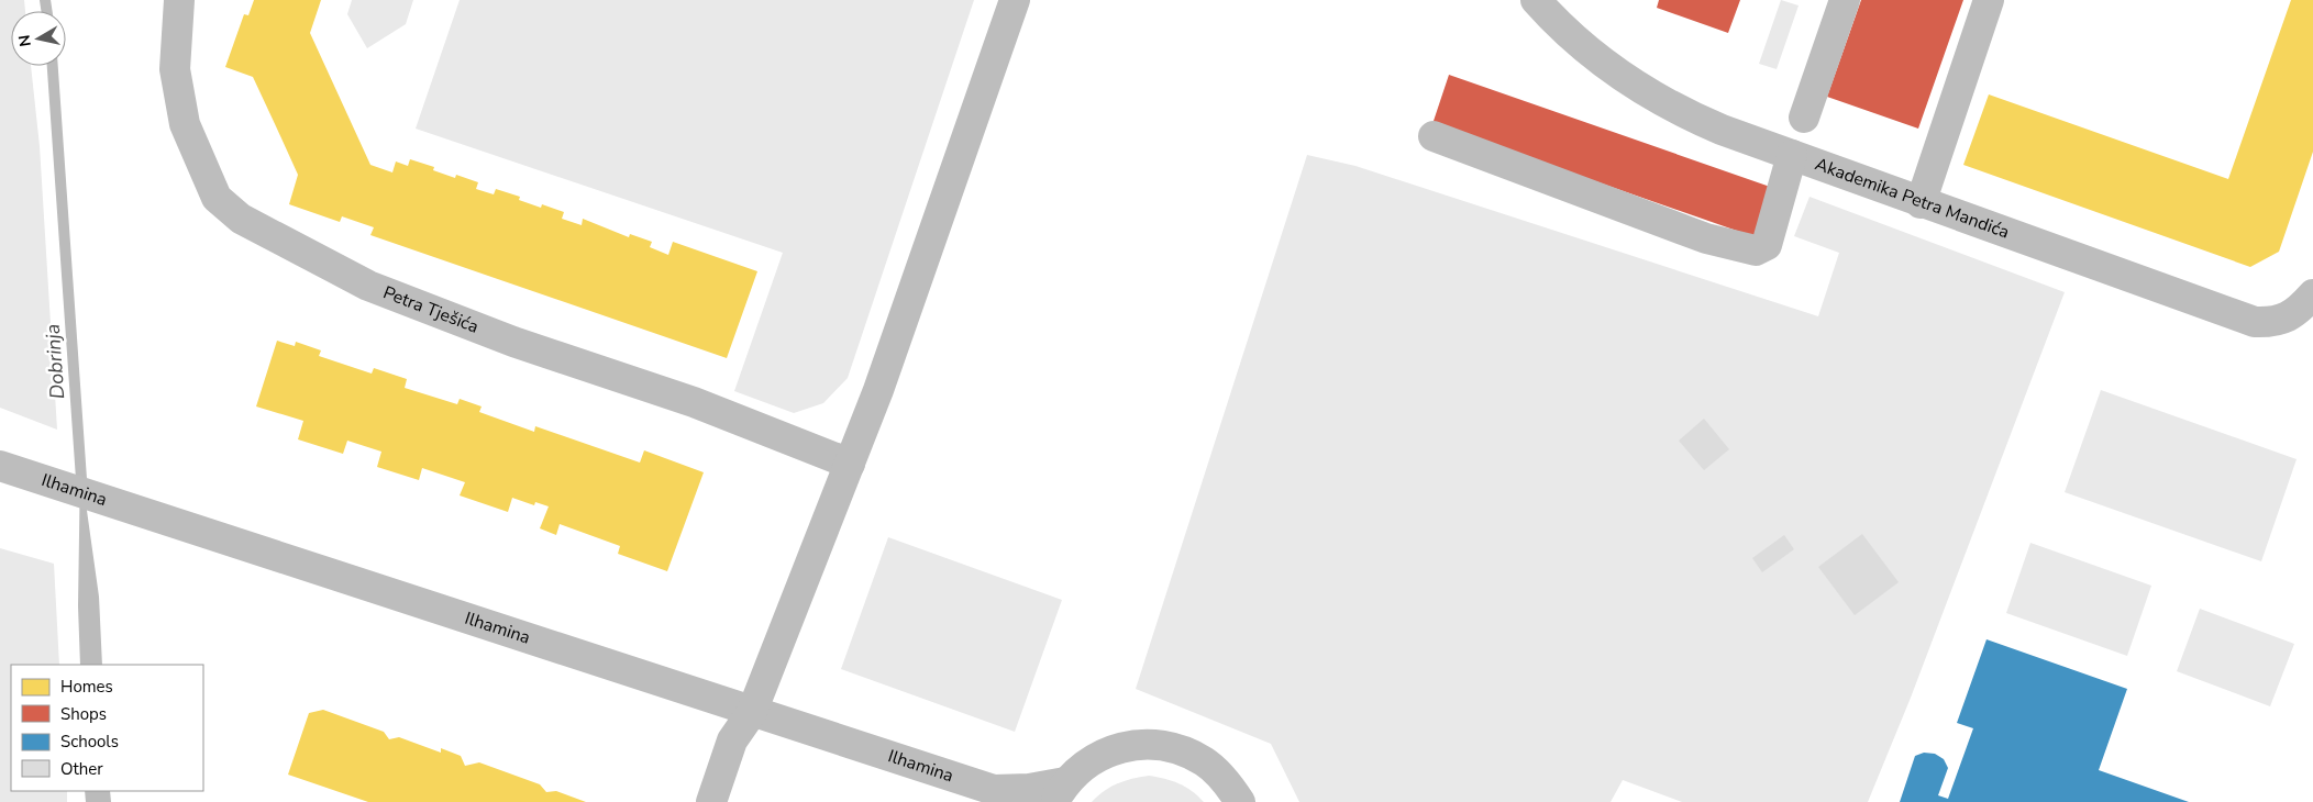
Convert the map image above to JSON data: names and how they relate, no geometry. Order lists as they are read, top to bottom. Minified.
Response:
{"streets":{"street":["Akademika Petra Mandića","Petra Tješića","Ilhamina"]},"water":["Dobrinja"],"legend":["Homes","Shops","Schools","Other"],"north":"left"}
